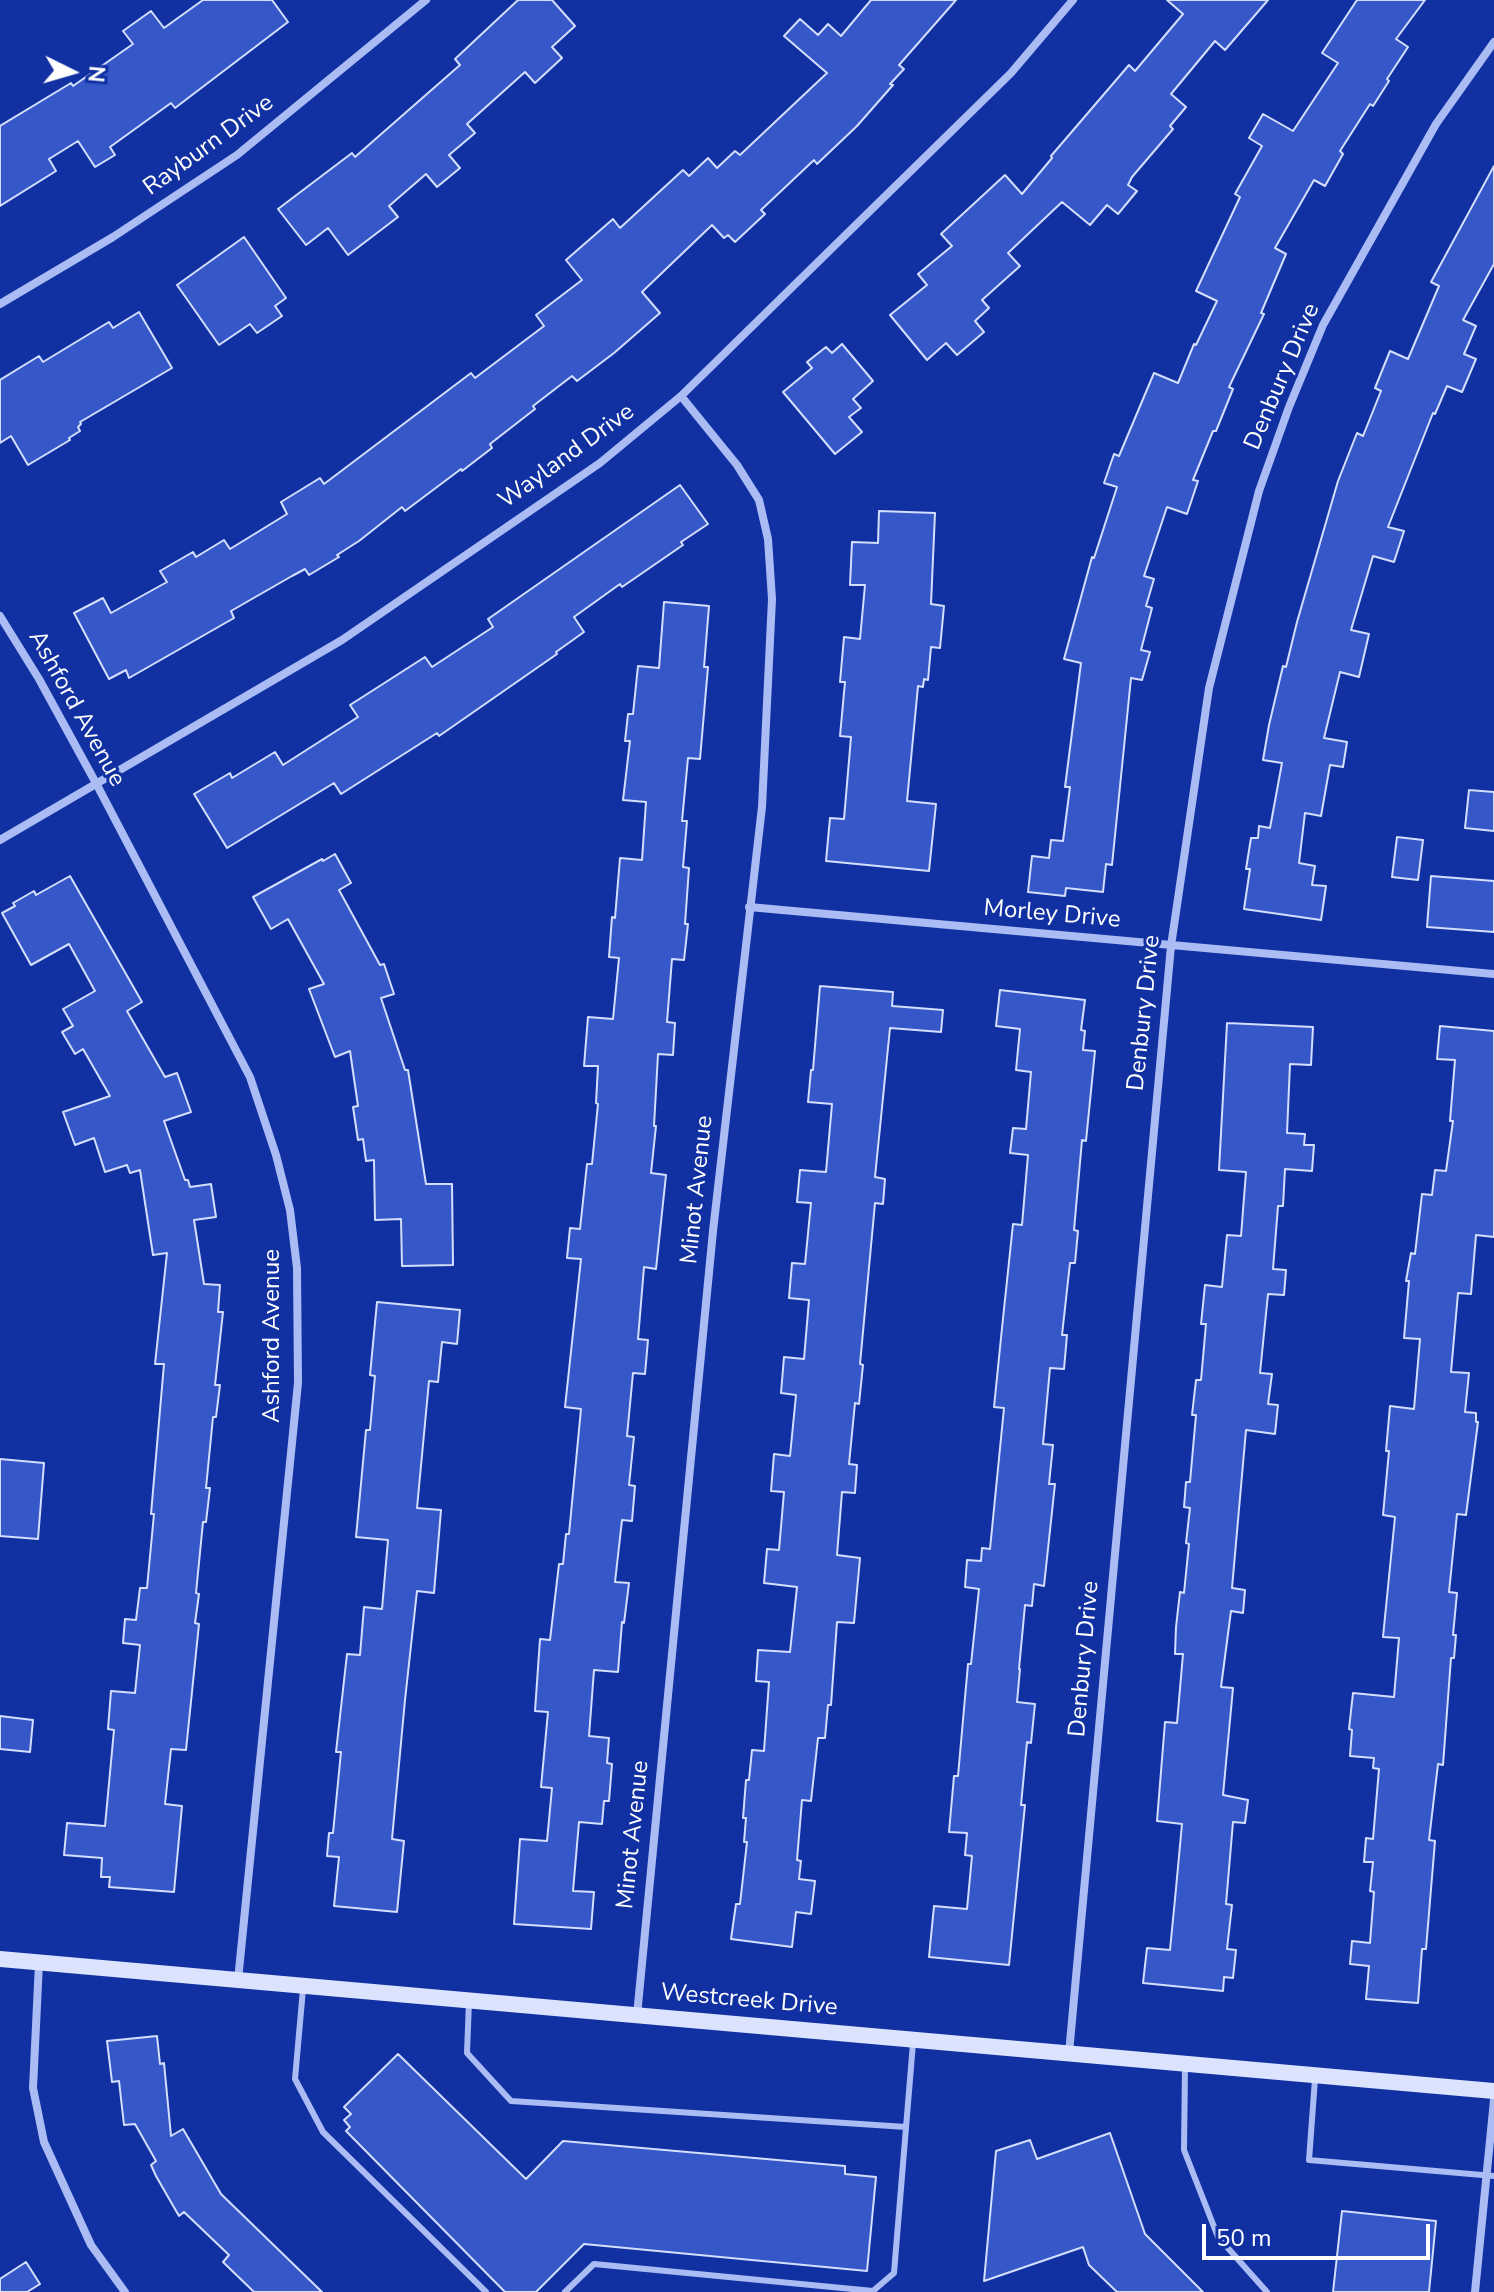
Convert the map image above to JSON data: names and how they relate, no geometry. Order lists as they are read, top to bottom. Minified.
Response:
{"streets":{"street":["Rayburn Drive","Denbury Drive","Wayland Drive","Ashford Avenue","Morley Drive","Minot Avenue","Westcreek Drive"]},"crossings":[["Denbury Drive","Morley Drive"],["Denbury Drive","Westcreek Drive"],["Wayland Drive","Ashford Avenue"],["Wayland Drive","Minot Avenue"],["Ashford Avenue","Westcreek Drive"],["Morley Drive","Minot Avenue"],["Minot Avenue","Westcreek Drive"]],"scale_bar":"50 m","north":"right"}
